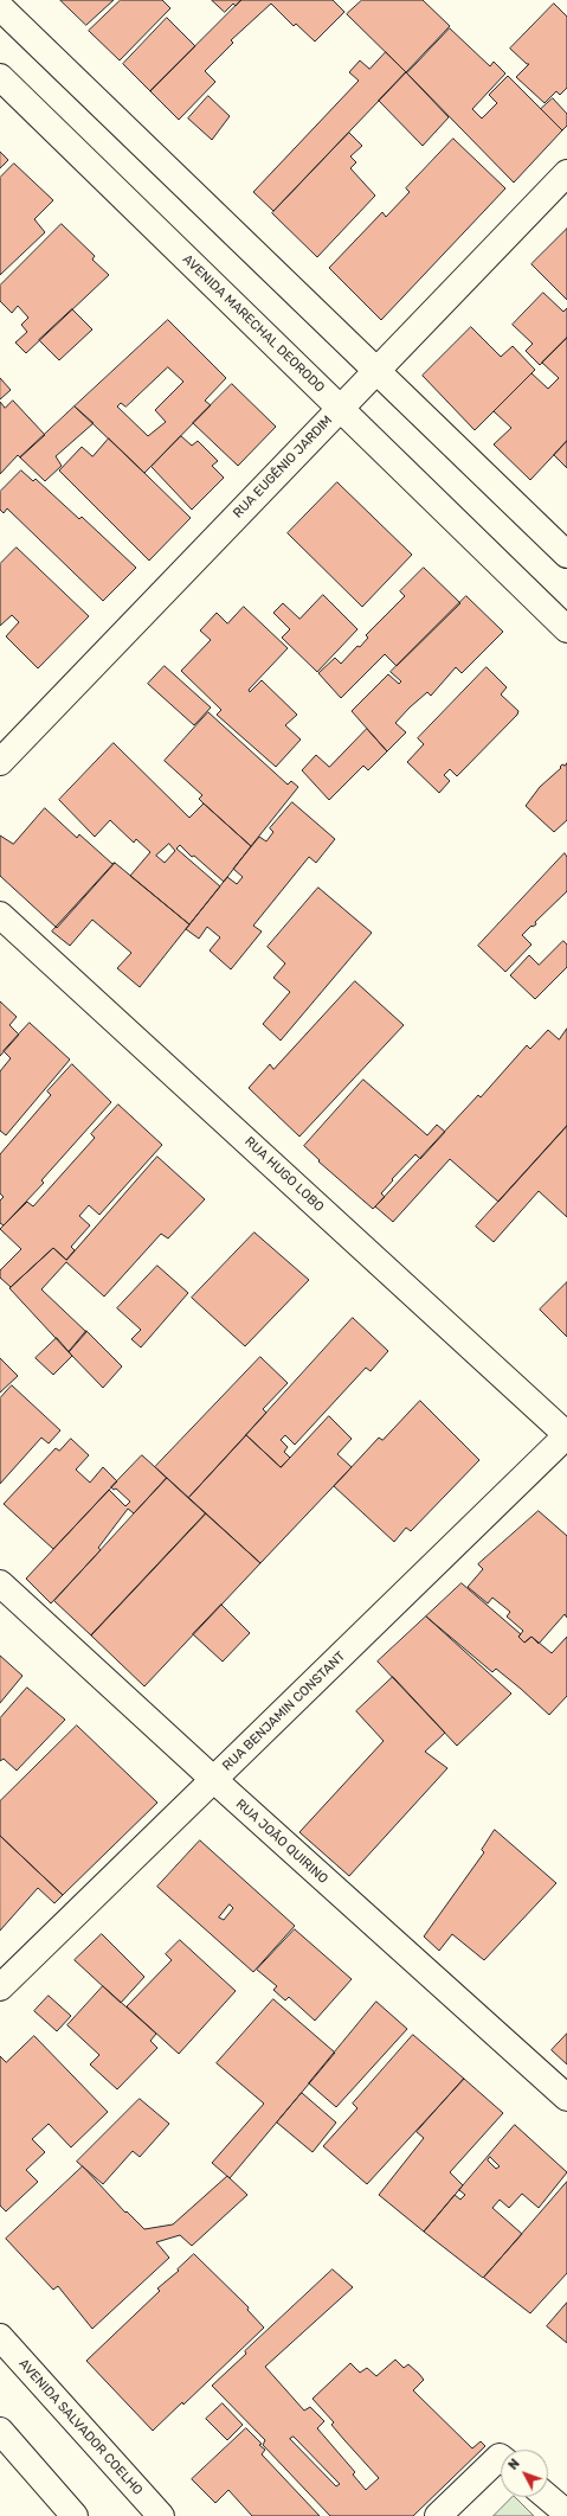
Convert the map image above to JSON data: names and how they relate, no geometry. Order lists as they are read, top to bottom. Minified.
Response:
{"streets":{"street":["AVENIDA MARECHAL DEORODO","RUA EUGÊNIO JARDIM","RUA HUGO LOBO","RUA BENJAMIN CONSTANT","RUA JOÃO QUIRINO","AVENIDA SALVADOR COELHO"]},"crossings":[["AVENIDA MARECHAL DEORODO","RUA EUGÊNIO JARDIM"],["RUA HUGO LOBO","RUA BENJAMIN CONSTANT"],["RUA BENJAMIN CONSTANT","RUA JOÃO QUIRINO"]],"north":"top left"}
